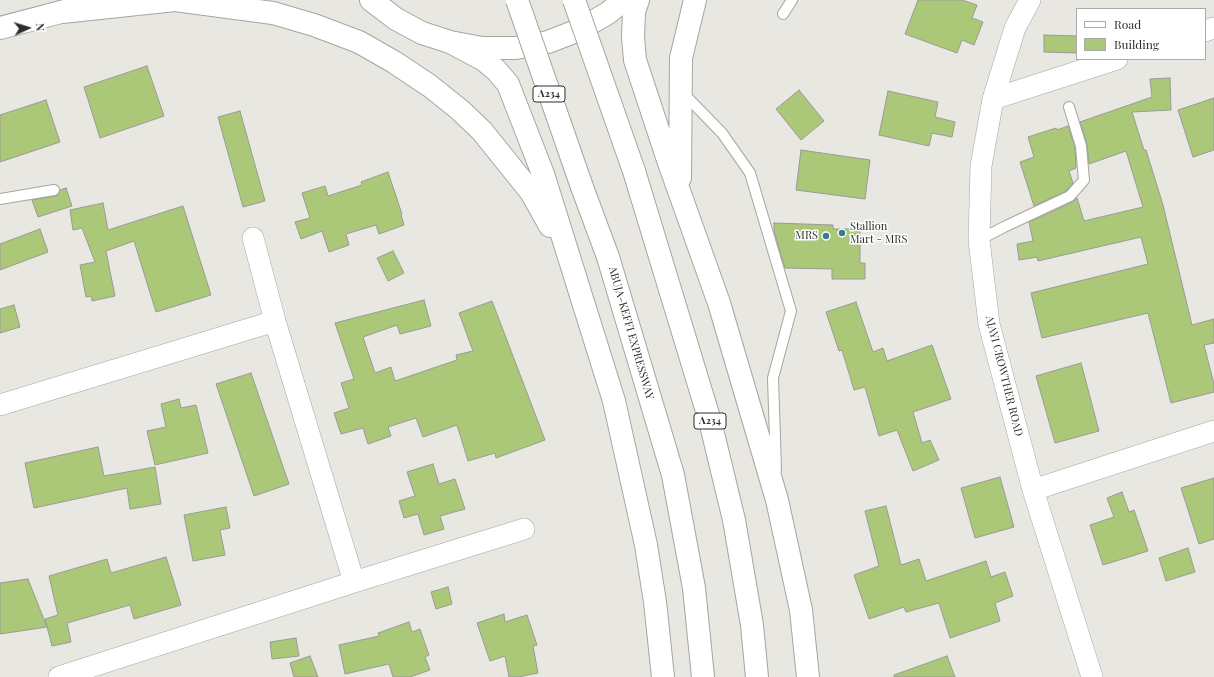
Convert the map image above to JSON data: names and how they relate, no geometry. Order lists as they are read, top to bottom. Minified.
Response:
{"streets":{"main road":["A234","ABUJA-KEFFI EXPRESSWAY"],"street":["AJAYI CROWTHER ROAD"]},"places":["Stallion Mart - MRS","MRS"],"legend":["Road","Building"],"north":"right"}
